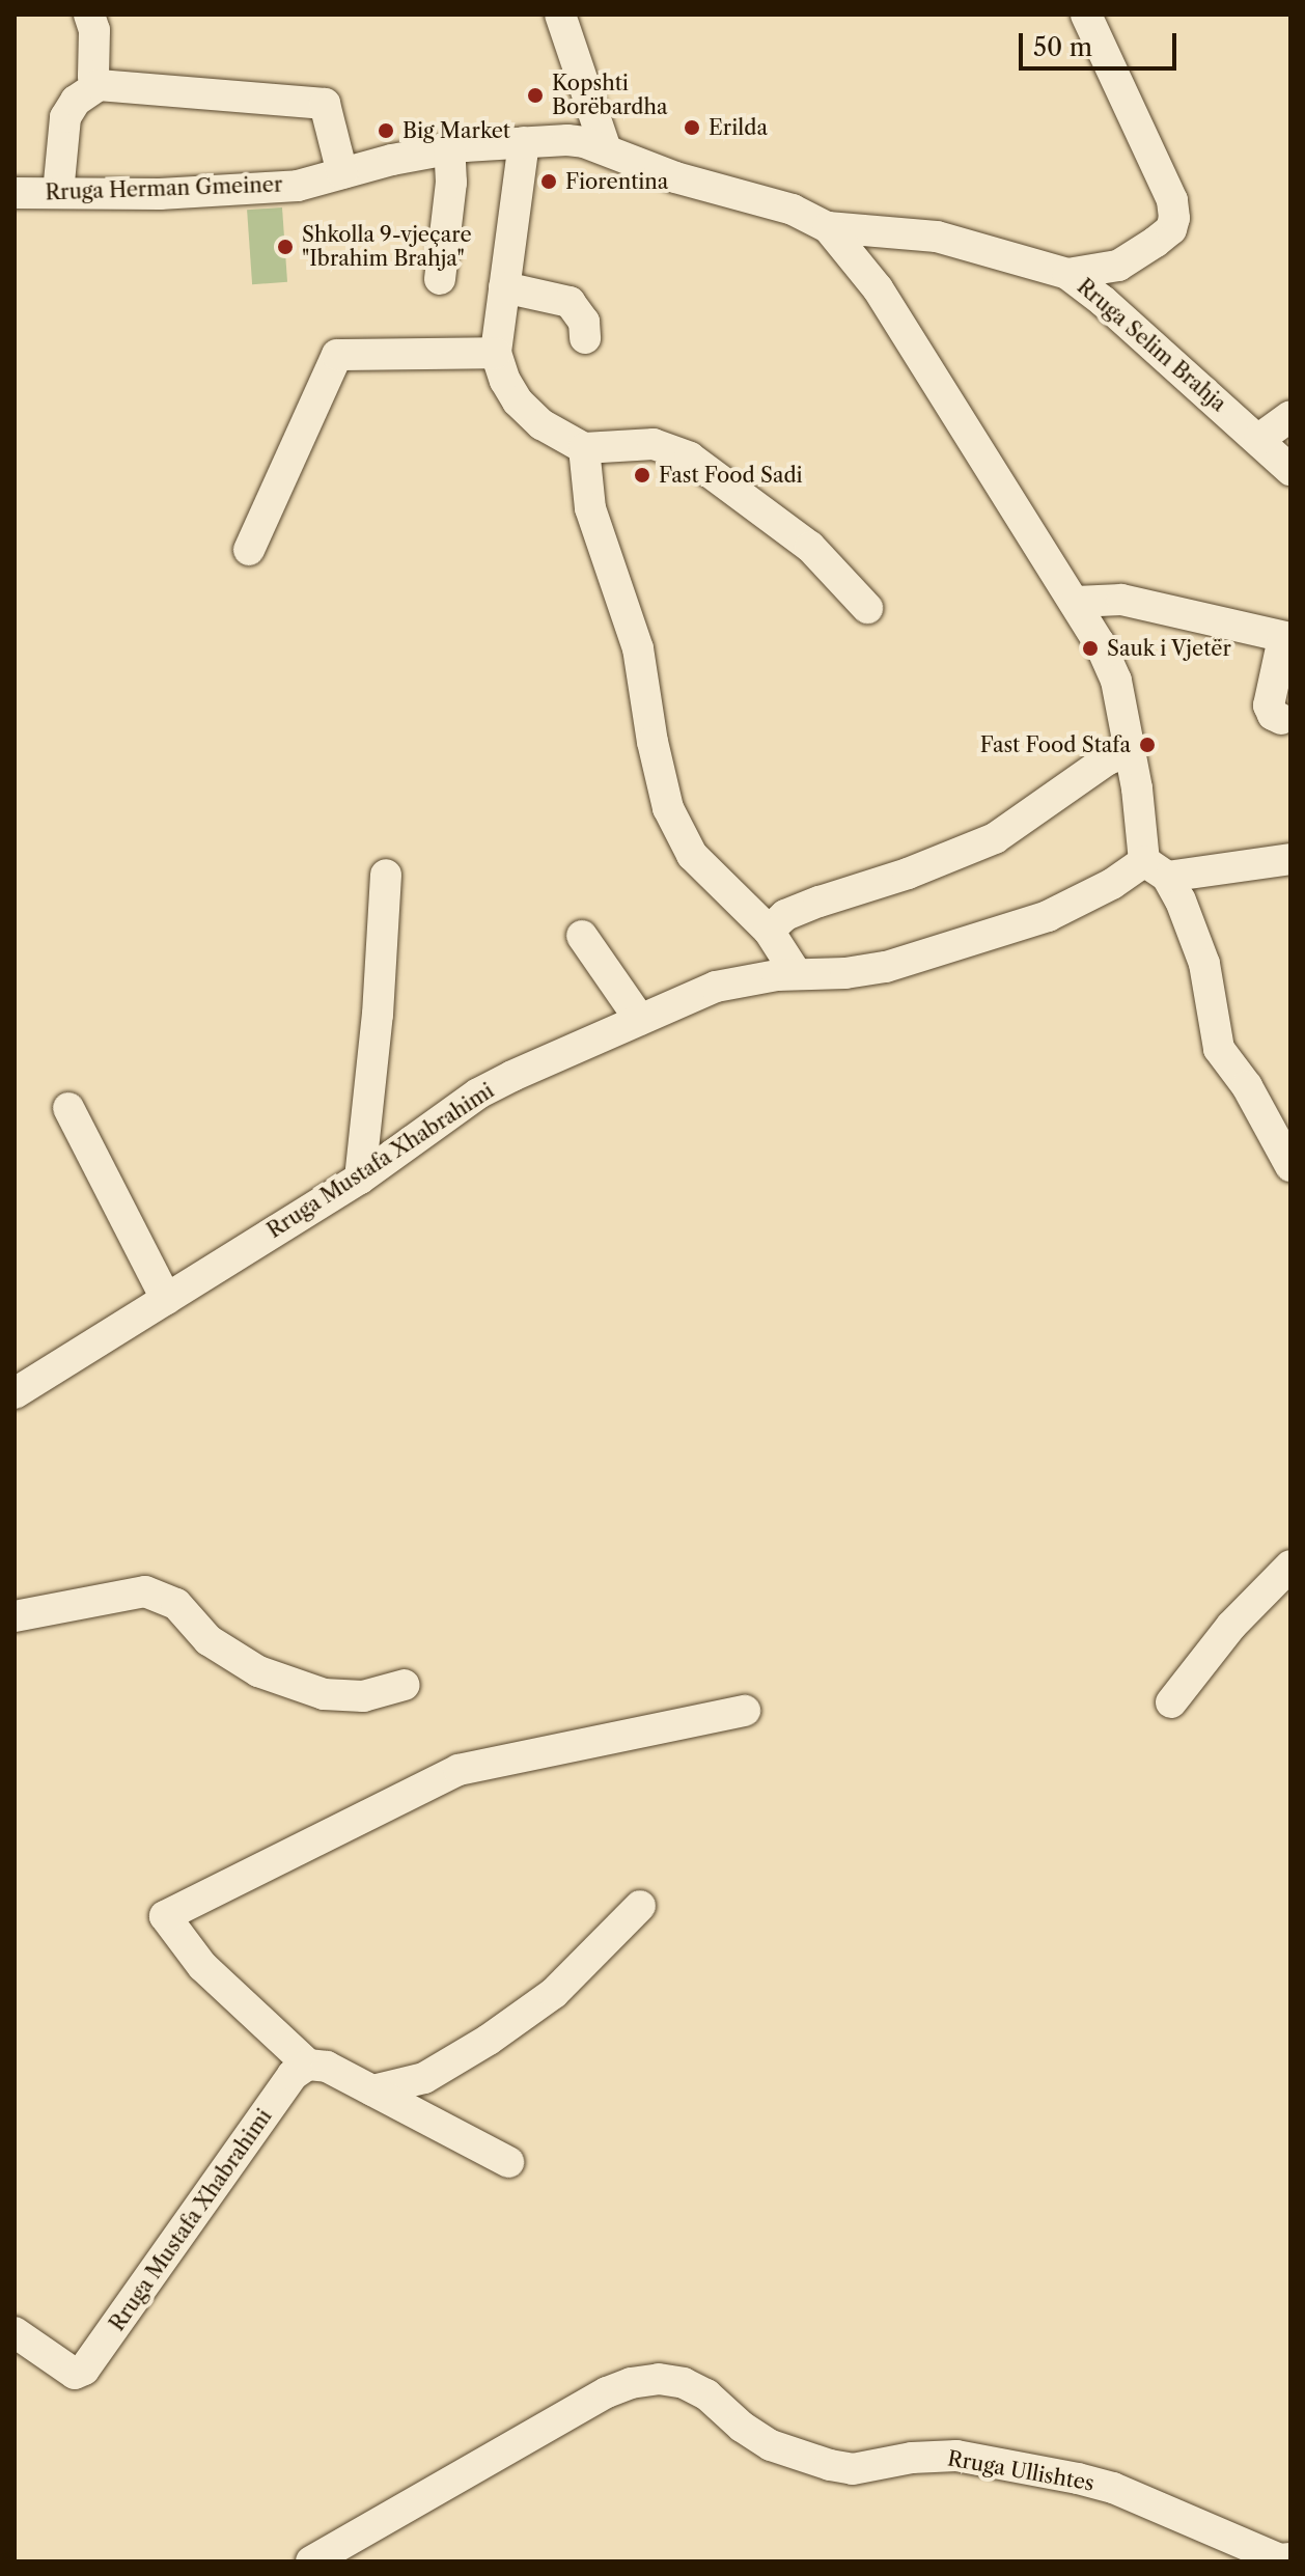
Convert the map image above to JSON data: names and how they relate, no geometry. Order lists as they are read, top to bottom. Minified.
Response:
{"streets":{"street":["Rruga Herman Gmeiner","Rruga Selim Brahja","Rruga Mustafa Xhabrahimi","Rruga Ullishtes"]},"crossings":[["Rruga Herman Gmeiner","Rruga Selim Brahja"]],"places":["Kopshti Borëbardha","Erilda","Big Market","Fiorentina","Shkolla 9-vjeçare \"Ibrahim Brahja\"","Fast Food Sadi","Sauk i Vjetër","Fast Food Stafa"],"scale_bar":"50 m"}
